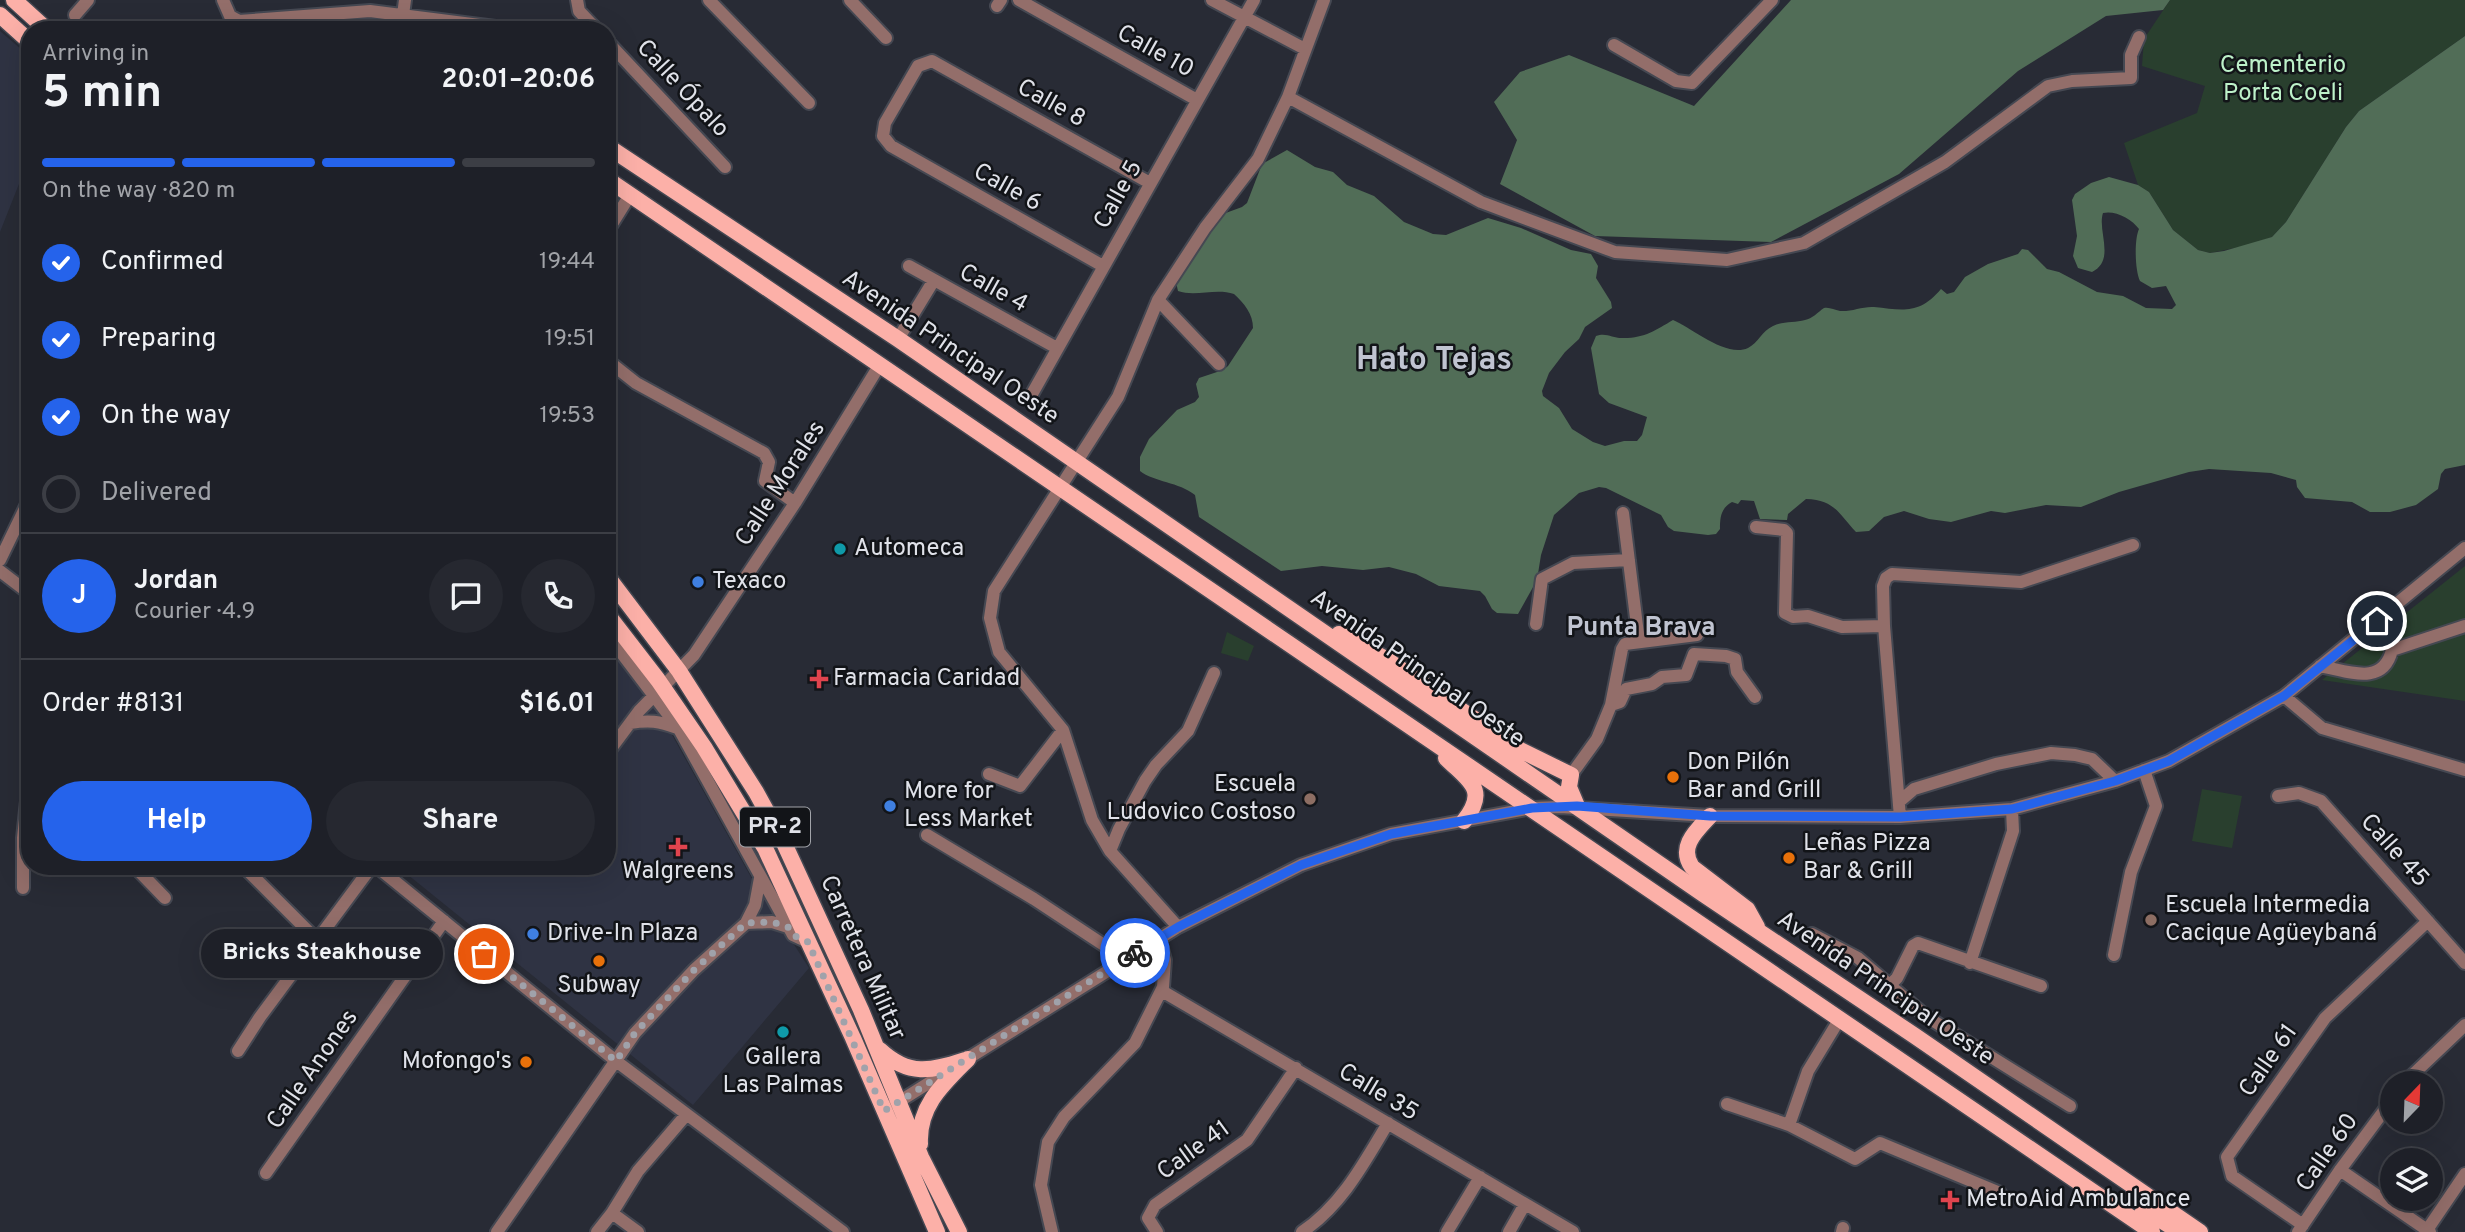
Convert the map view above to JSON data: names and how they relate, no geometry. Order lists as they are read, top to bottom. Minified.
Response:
{"streets":{"main road":["Avenida Principal Oeste","PR-2","Carretera Militar"],"street":["Calle 10","Calle Ópalo","Calle 8","Calle 6","Calle 5","Calle 4","Calle Morales","Calle 45","Calle 61","Calle Anones","Calle 35","Calle 41","Calle 60"]},"crossings":[["Calle 10","Calle 5"],["Calle 8","Calle 6"],["Calle 8","Calle 5"],["Calle 6","Calle 5"],["Calle 5","Calle 4"],["Avenida Principal Oeste","Calle Morales"],["Calle Morales","Carretera Militar"],["Calle 45","Calle 61"],["Calle 61","Calle 60"],["Calle 35","Calle 41"]],"districts":["Hato Tejas","Punta Brava"],"parks":["Cementerio Porta Coeli"],"places":{"other":["Automeca","Texaco","Don Pilón Bar and Grill","Escuela Ludovico Costoso","More for Less Market","Leñas Pizza Bar & Grill","Escuela Intermedia Cacique Agüeybaná","Drive-In Plaza","Bricks Steakhouse","Subway","Gallera Las Palmas","Mofongo's"],"health":["Farmacia Caridad","Walgreens","MetroAid Ambulance"]},"north":"top right","page":{"heading":["5 min","Arriving in","20:01–20:06"],"panel":["Jordan","Courier · 4.9","Order #8131","$16.01"],"bar":"On the way · 820 m","list":[["Confirmed","19:44"],["Preparing","19:51"],["On the way","19:53"],"Delivered"],"round":"J","buttons":["Help","Share"],"bubble":"Bricks Steakhouse"}}
